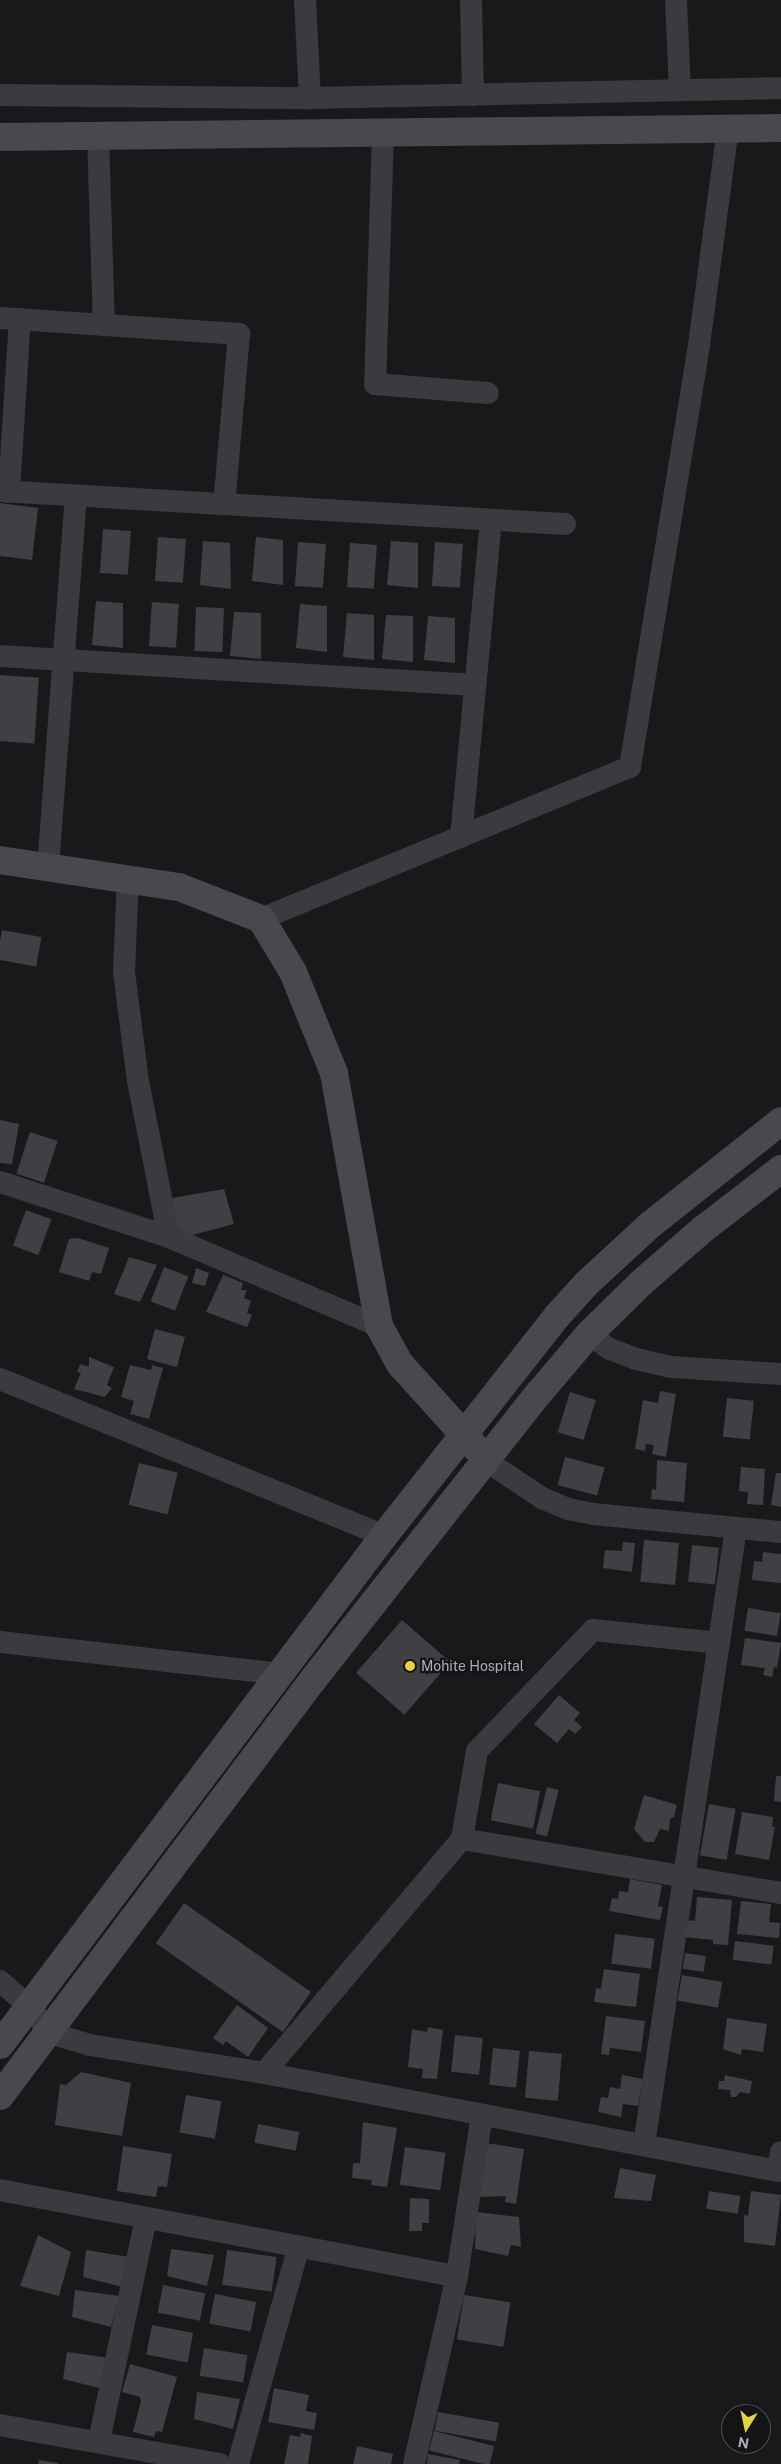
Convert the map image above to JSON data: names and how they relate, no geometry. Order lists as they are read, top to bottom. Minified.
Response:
{"places":["Mohite Hospital"],"north":"bottom"}
